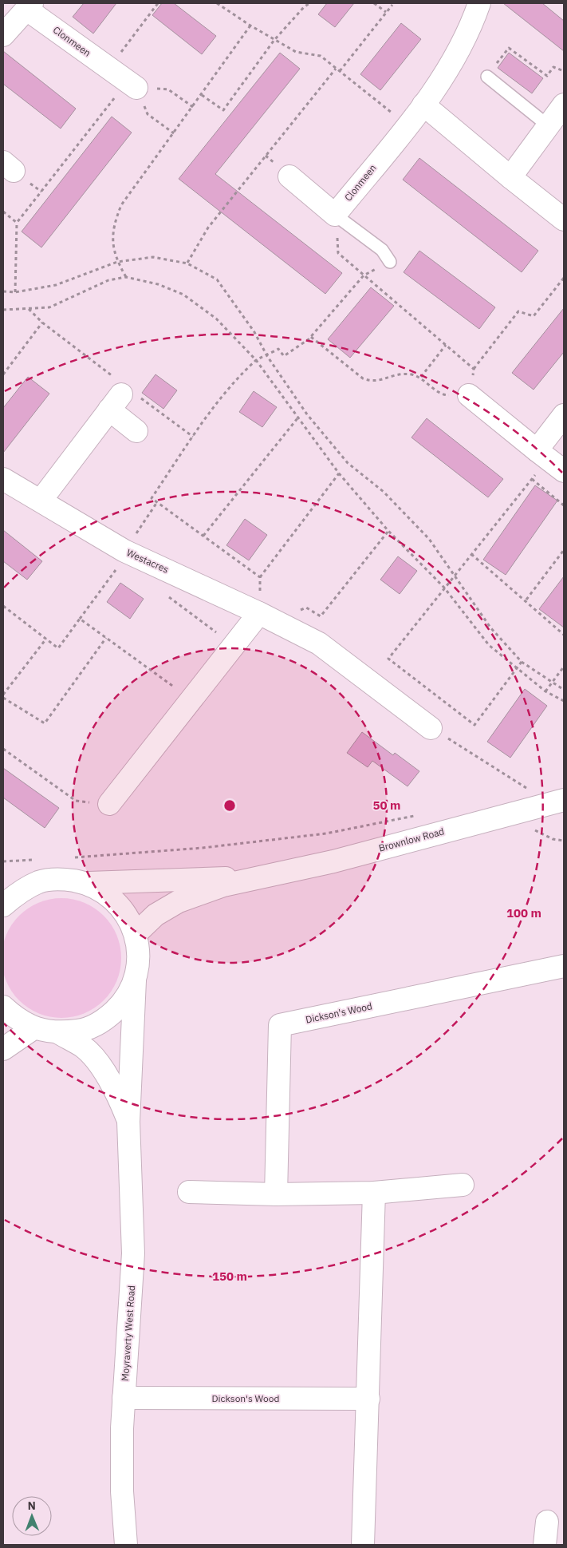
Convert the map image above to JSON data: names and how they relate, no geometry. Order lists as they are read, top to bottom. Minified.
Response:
{"streets":{"street":["Clonmeen","Westacres","Brownlow Road","Dickson's Wood","Moyraverty West Road"]},"crossings":[["Dickson's Wood","Moyraverty West Road"]],"north":"top","rings":["50 m","100 m","150 m"]}
